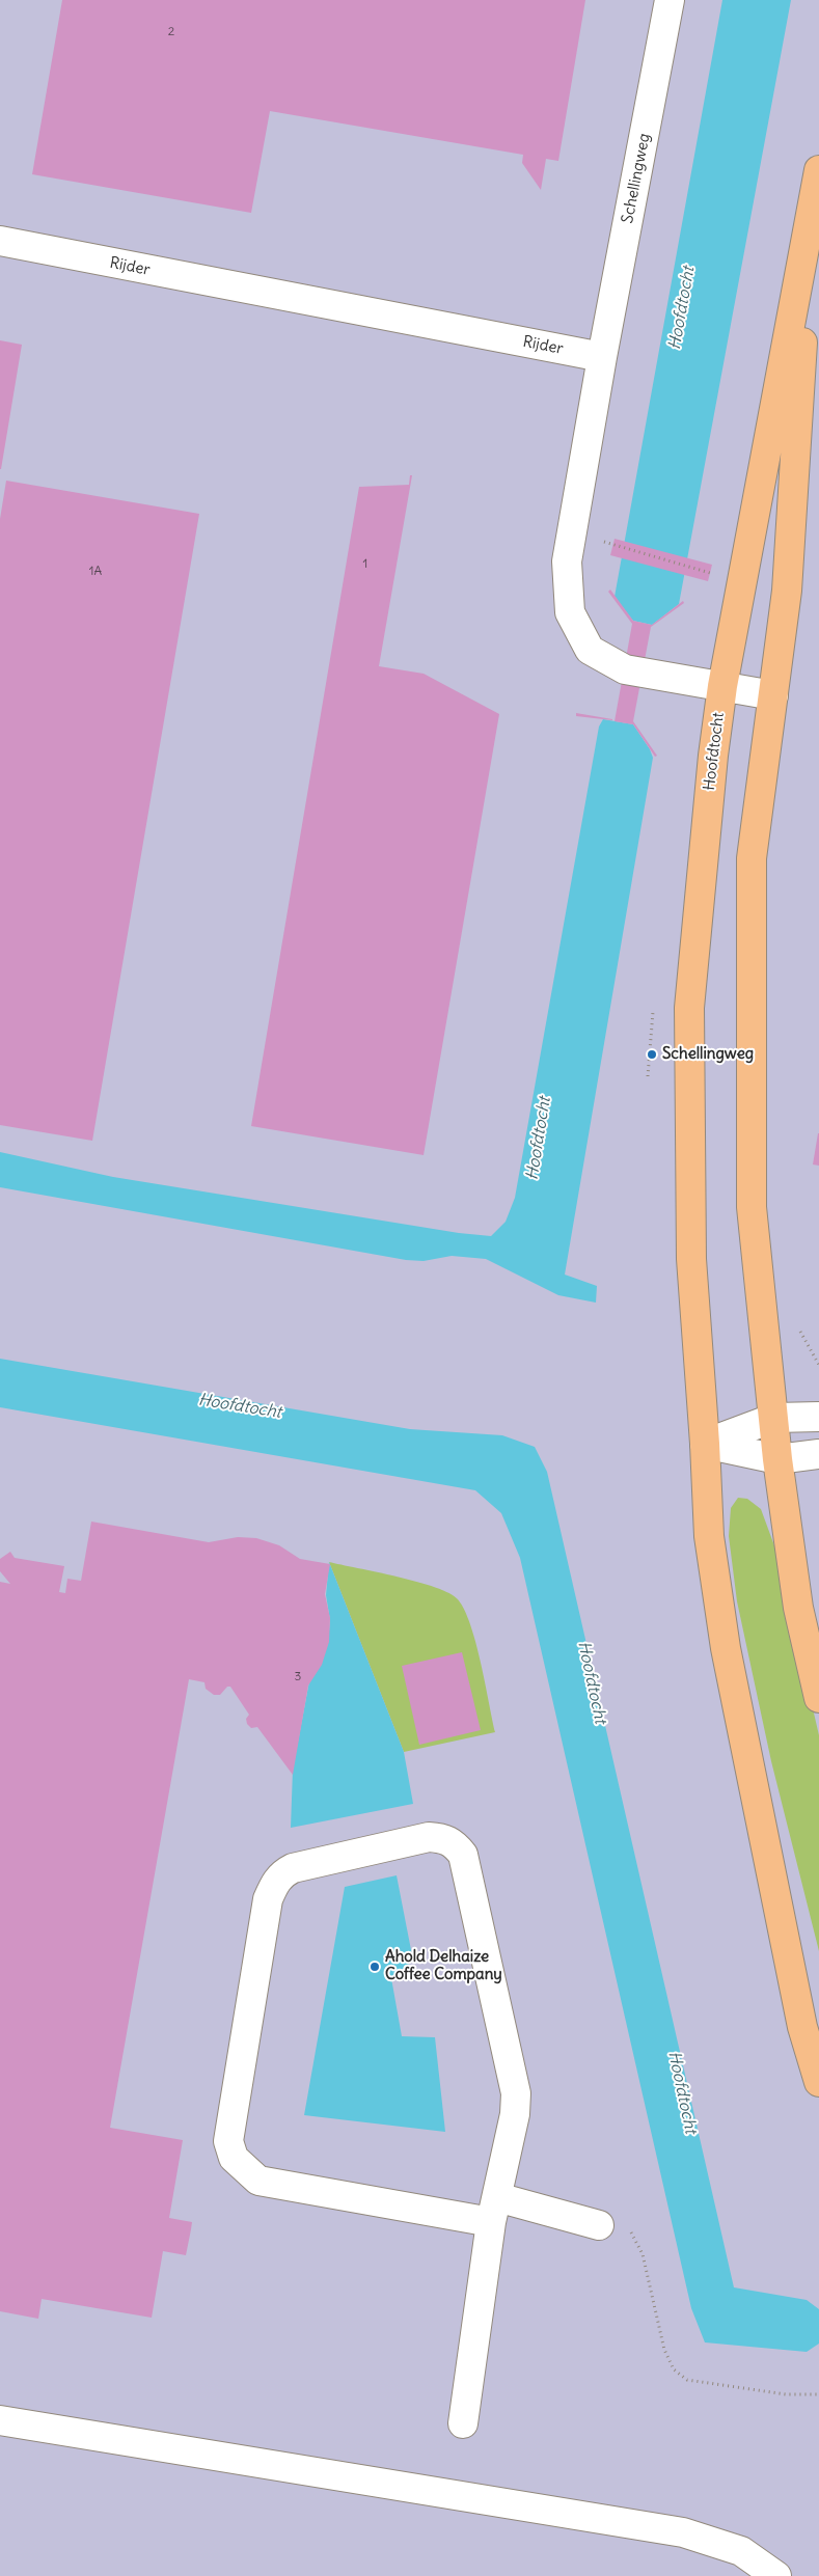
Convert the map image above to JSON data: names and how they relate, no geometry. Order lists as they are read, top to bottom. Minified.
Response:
{"streets":{"main road":["Hoofdtocht"],"street":["Schellingweg","Rijder"]},"crossings":[["Schellingweg","Rijder"]],"water":["Hoofdtocht"],"places":["Schellingweg","Ahold Delhaize Coffee Company"],"house_numbers":["2","1","1A","3"]}
